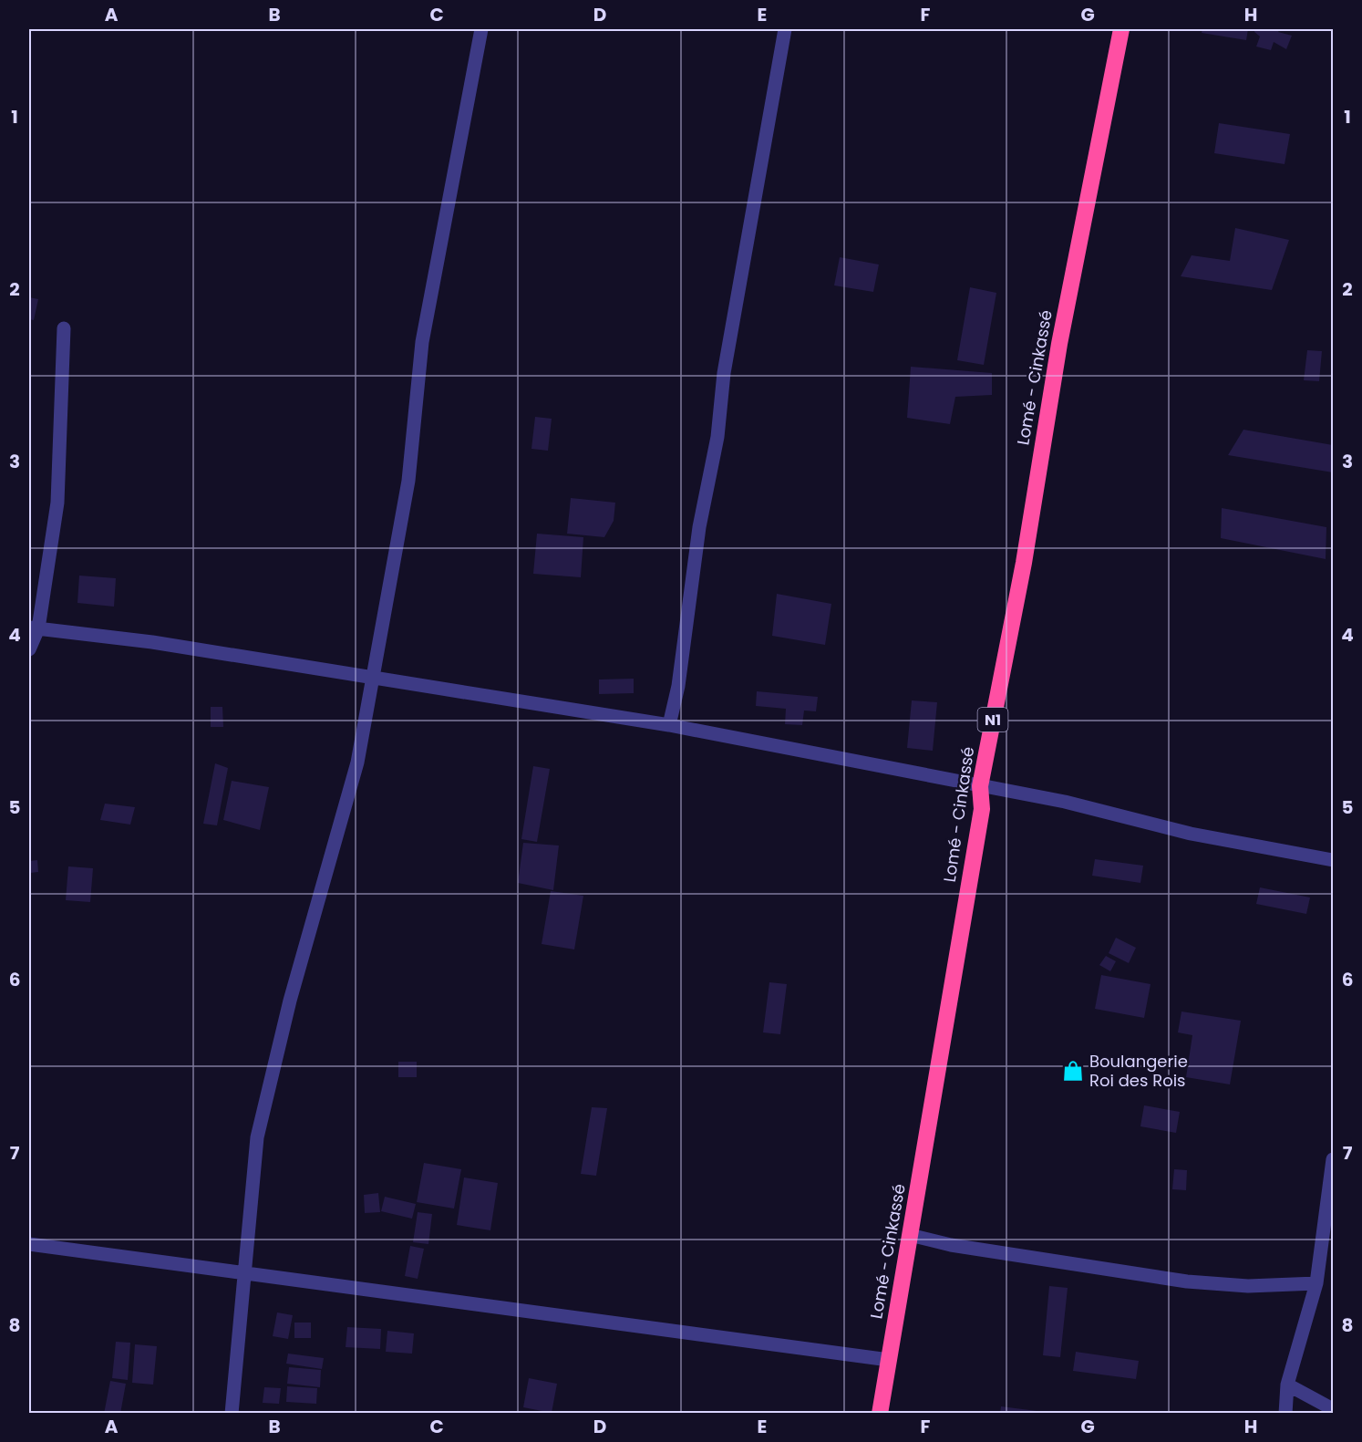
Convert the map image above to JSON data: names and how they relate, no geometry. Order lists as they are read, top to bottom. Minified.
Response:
{"streets":{"highway":["Lomé - Cinkassé","N1"]},"places":{"shop":["Boulangerie Roi des Rois"]},"grid":{"columns":["A","B","C","D","E","F","G","H"],"rows":["1","2","3","4","5","6","7","8"]}}
